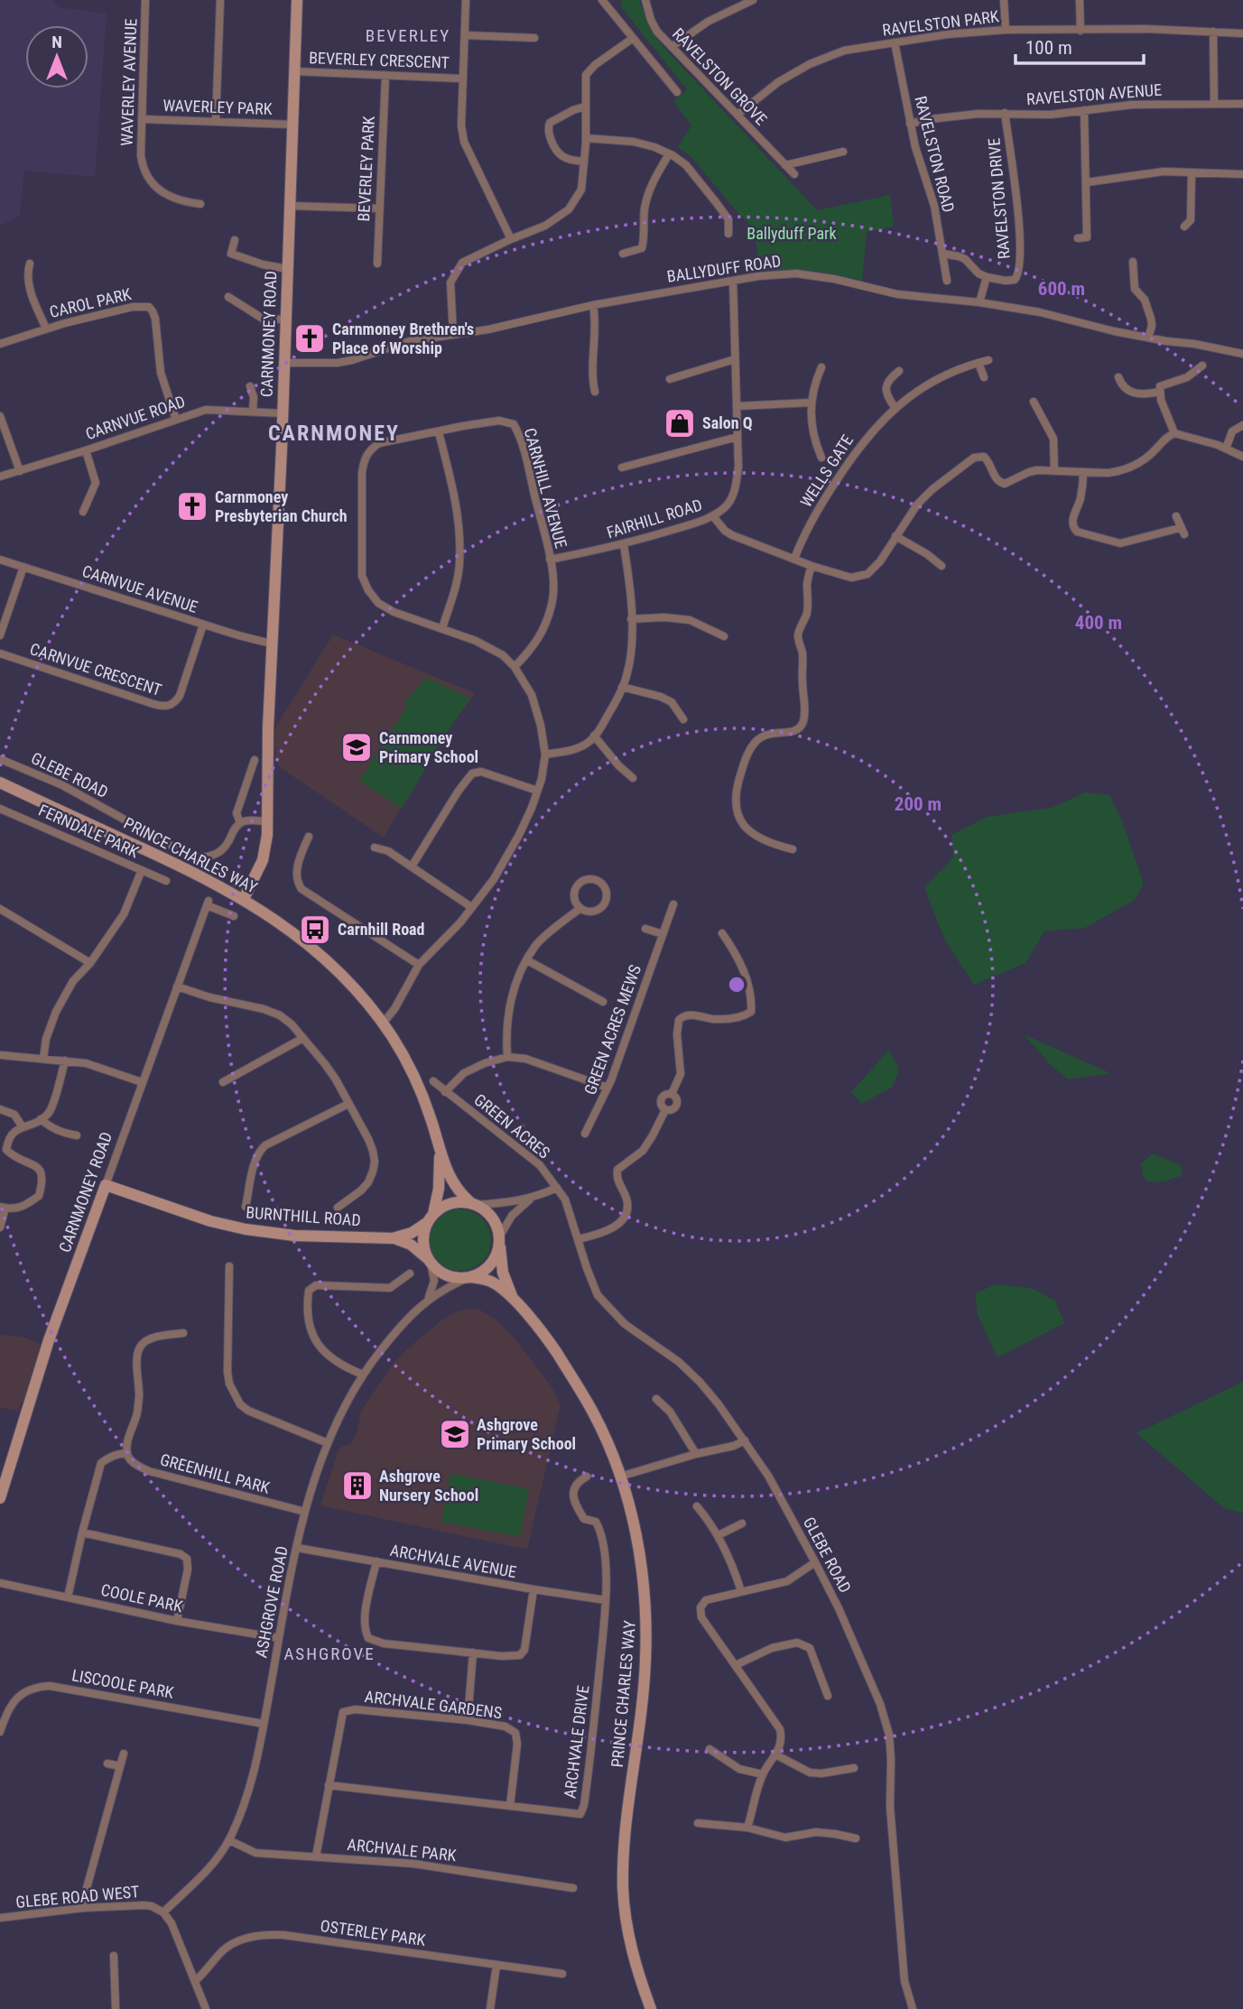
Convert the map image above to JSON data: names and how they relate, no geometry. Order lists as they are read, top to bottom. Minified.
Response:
{"streets":{"street":["RAVELSTON PARK","BEVERLEY CRESCENT","RAVELSTON GROVE","WAVERLEY AVENUE","RAVELSTON AVENUE","WAVERLEY PARK","RAVELSTON ROAD","BEVERLEY PARK","RAVELSTON DRIVE","BALLYDUFF ROAD","CAROL PARK","CARNMONEY ROAD","CARNVUE ROAD","WELLS GATE","CARNHILL AVENUE","FAIRHILL ROAD","CARNVUE AVENUE","CARNVUE CRESCENT","GLEBE ROAD","FERNDALE PARK","PRINCE CHARLES WAY","GREEN ACRES MEWS","GREEN ACRES","BURNTHILL ROAD","GREENHILL PARK","ARCHVALE AVENUE","COOLE PARK","ASHGROVE ROAD","LISCOOLE PARK","ARCHVALE GARDENS","ARCHVALE DRIVE","ARCHVALE PARK","GLEBE ROAD WEST","OSTERLEY PARK"]},"crossings":[["RAVELSTON PARK","RAVELSTON GROVE"],["RAVELSTON PARK","RAVELSTON ROAD"],["BEVERLEY CRESCENT","BEVERLEY PARK"],["BEVERLEY CRESCENT","CARNMONEY ROAD"],["WAVERLEY AVENUE","WAVERLEY PARK"],["RAVELSTON AVENUE","RAVELSTON ROAD"],["RAVELSTON AVENUE","RAVELSTON DRIVE"],["WAVERLEY PARK","CARNMONEY ROAD"],["BALLYDUFF ROAD","CARNMONEY ROAD"],["BALLYDUFF ROAD","FAIRHILL ROAD"],["CAROL PARK","CARNVUE ROAD"],["CARNMONEY ROAD","CARNVUE ROAD"],["CARNMONEY ROAD","CARNVUE AVENUE"],["CARNMONEY ROAD","PRINCE CHARLES WAY"],["CARNMONEY ROAD","BURNTHILL ROAD"],["CARNHILL AVENUE","FAIRHILL ROAD"],["CARNVUE AVENUE","CARNVUE CRESCENT"],["GLEBE ROAD","GREEN ACRES"],["PRINCE CHARLES WAY","BURNTHILL ROAD"],["PRINCE CHARLES WAY","ASHGROVE ROAD"],["GREEN ACRES MEWS","GREEN ACRES"],["BURNTHILL ROAD","ASHGROVE ROAD"],["GREENHILL PARK","ASHGROVE ROAD"],["ARCHVALE AVENUE","ASHGROVE ROAD"],["ARCHVALE AVENUE","ARCHVALE DRIVE"],["COOLE PARK","ASHGROVE ROAD"],["ASHGROVE ROAD","LISCOOLE PARK"],["ASHGROVE ROAD","ARCHVALE PARK"],["ASHGROVE ROAD","GLEBE ROAD WEST"],["ARCHVALE GARDENS","ARCHVALE DRIVE"],["ARCHVALE GARDENS","ARCHVALE PARK"]],"districts":["BEVERLEY","CARNMONEY","ASHGROVE"],"parks":["Ballyduff Park"],"places":{"church":["Carnmoney Brethren's Place of Worship","Carnmoney Presbyterian Church"],"shop":["Salon Q"],"school or university":["Carnmoney Primary School","Ashgrove Primary School"],"bus stop":["Carnhill Road"],"building":["Ashgrove Nursery School"]},"scale_bar":"100 m","north":"top","rings":["600 m","400 m","200 m"]}
